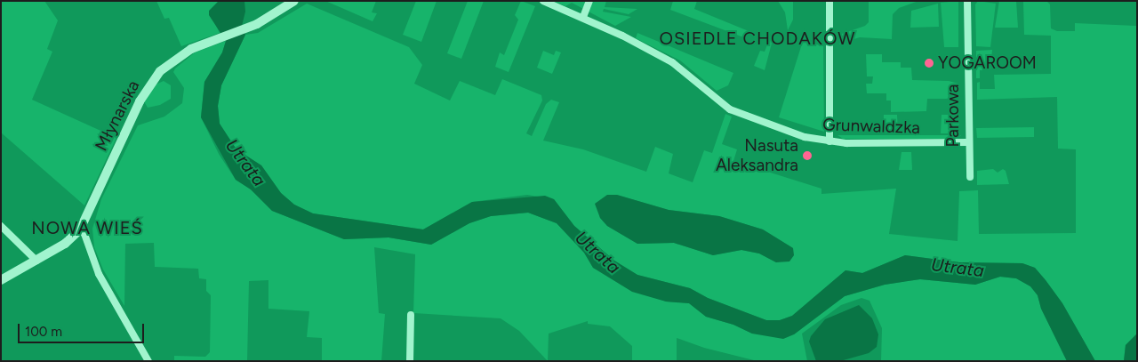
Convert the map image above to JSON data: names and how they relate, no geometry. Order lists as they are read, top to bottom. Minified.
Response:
{"streets":{"street":["Młynarska","Parkowa","Grunwaldzka"]},"crossings":[["Parkowa","Grunwaldzka"]],"districts":["OSIEDLE CHODAKÓW","NOWA WIEŚ"],"water":["Utrata"],"places":["YOGAROOM","Nasuta Aleksandra"],"scale_bar":"100 m"}
